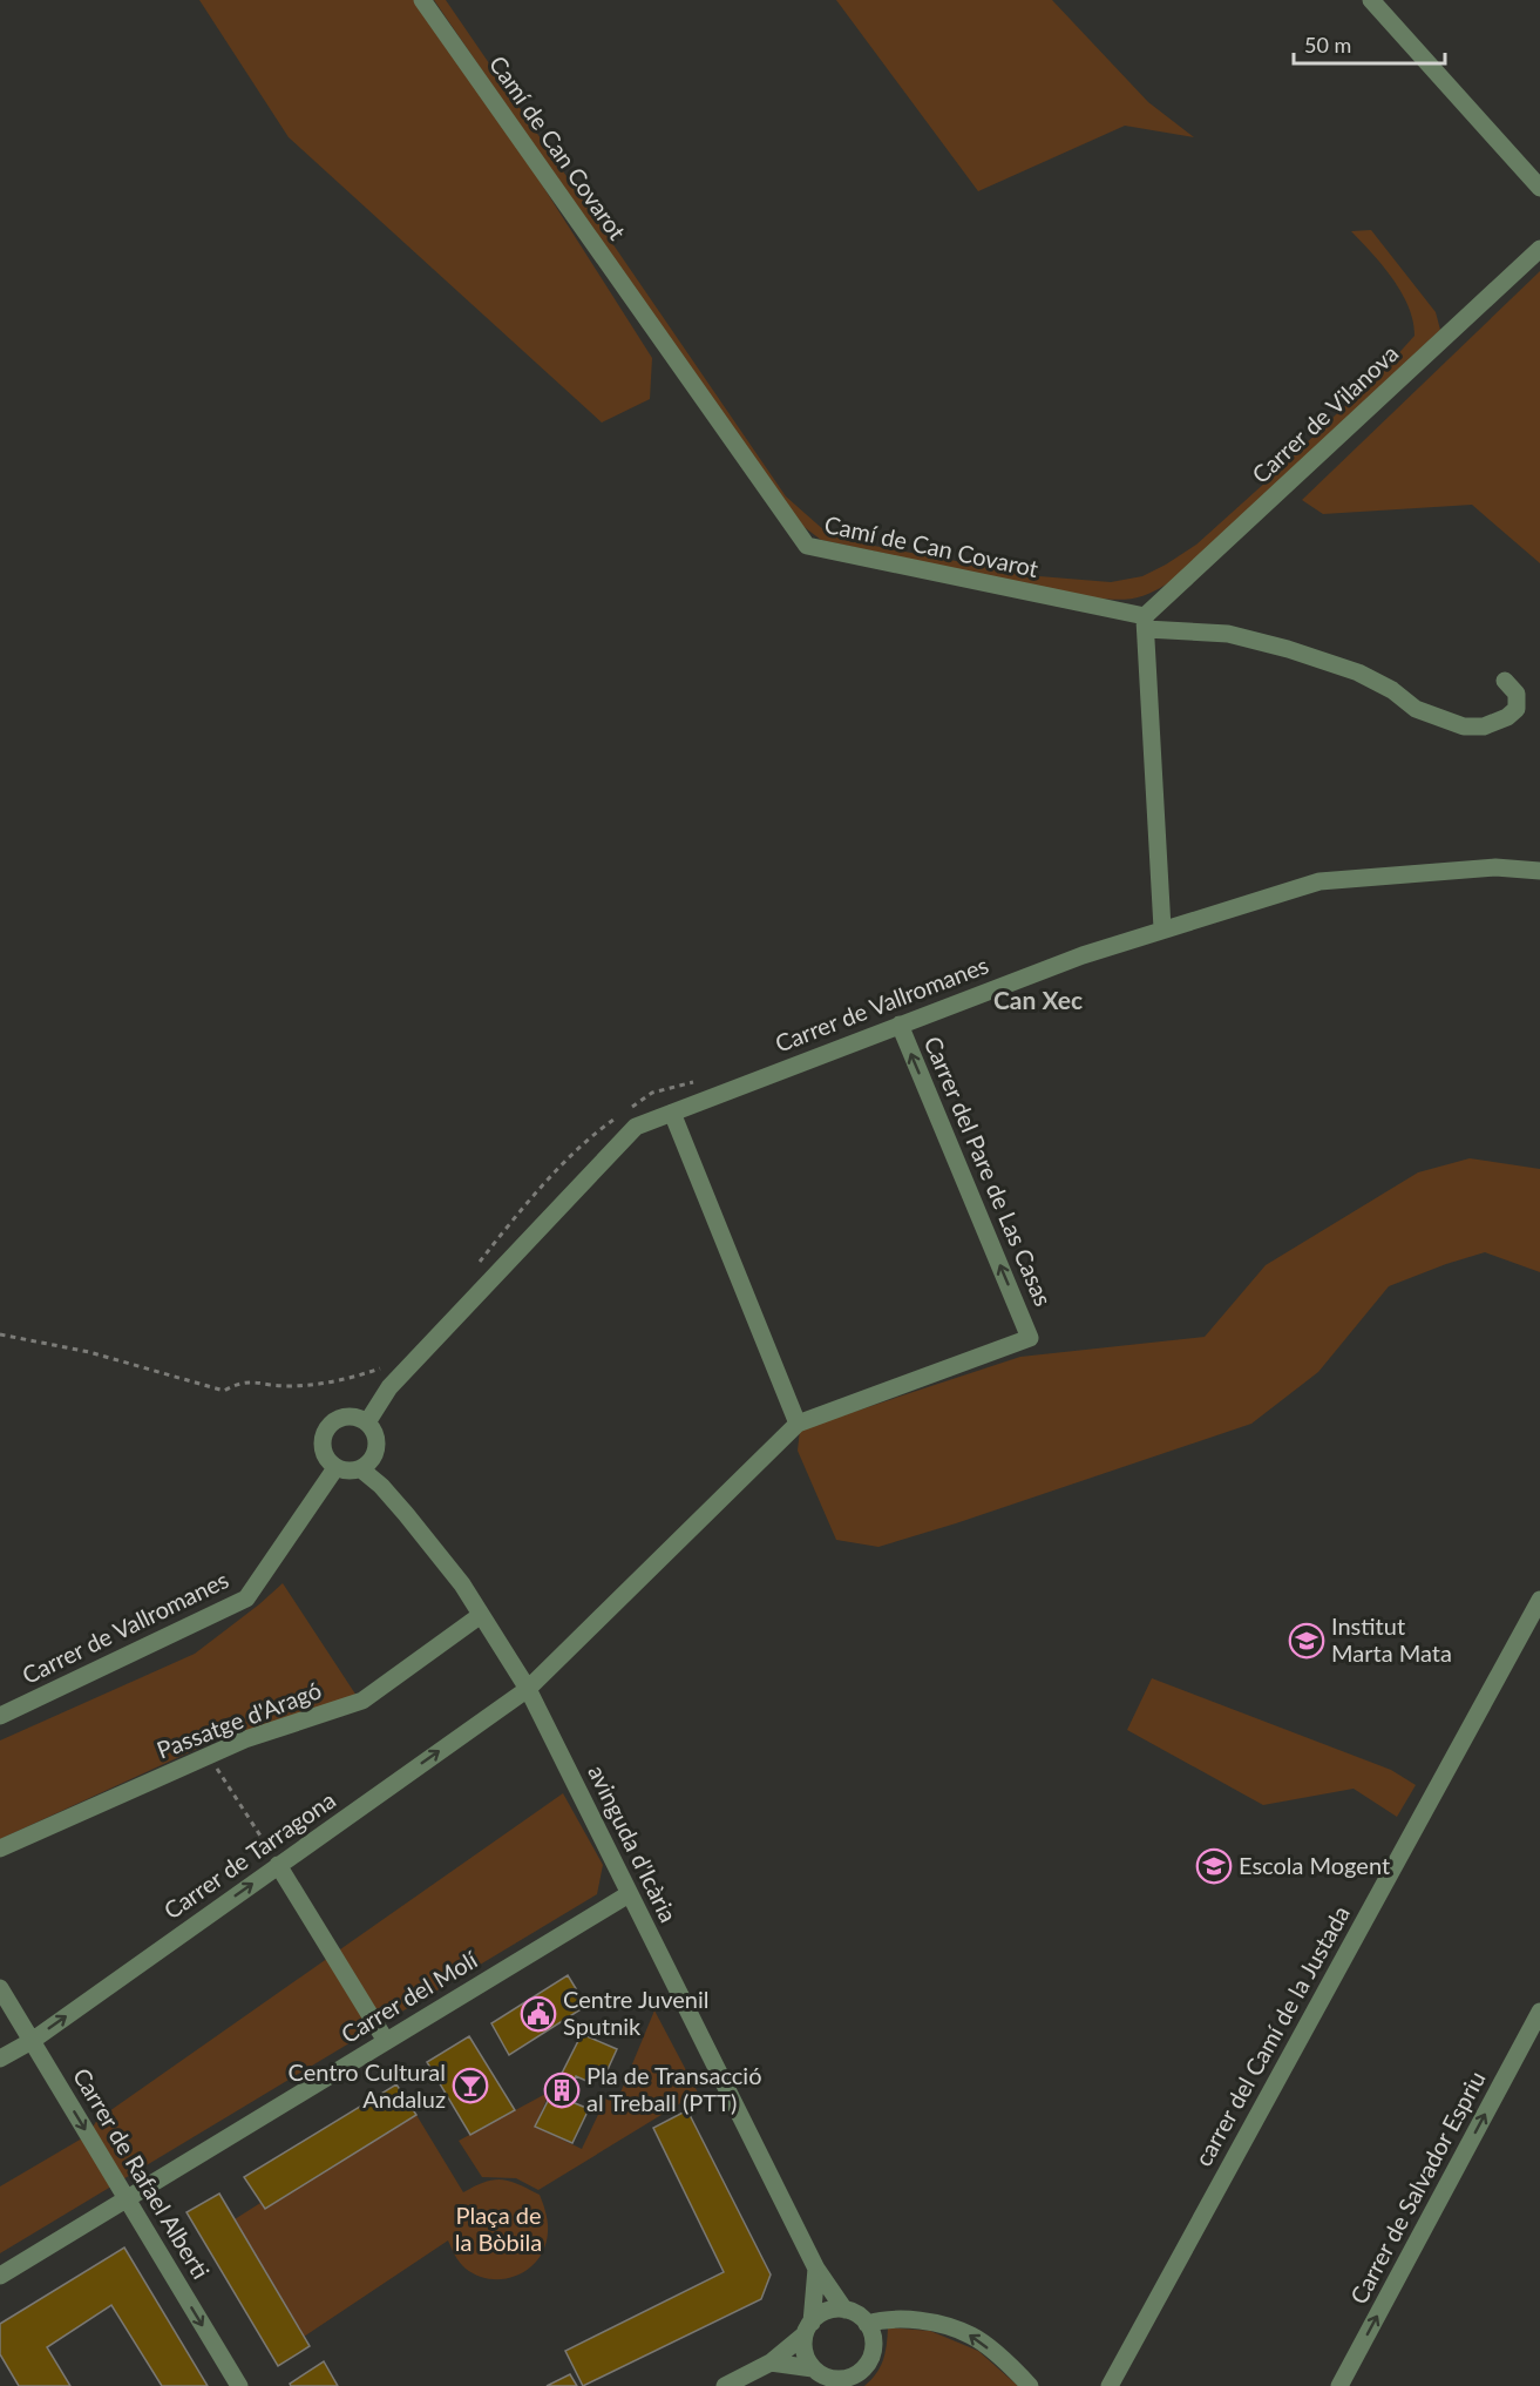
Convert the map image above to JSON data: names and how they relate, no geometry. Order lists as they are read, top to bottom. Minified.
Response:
{"streets":{"street":["Camí de Can Covarot","Carrer de Vilanova","Carrer de Vallromanes","Carrer del Pare de Las Casas","Passatge d'Aragó","avinguda d'Icària","Carrer de Tarragona","Carrer del Molí","carrer del Camí de la Justada","Carrer de Rafael Alberti","Carrer de Salvador Espriu"]},"crossings":[["Camí de Can Covarot","Carrer de Vilanova"],["Carrer de Vallromanes","Carrer del Pare de Las Casas"],["Carrer de Vallromanes","avinguda d'Icària"],["Carrer del Pare de Las Casas","Carrer de Tarragona"],["Passatge d'Aragó","avinguda d'Icària"],["avinguda d'Icària","Carrer de Tarragona"],["avinguda d'Icària","Carrer del Molí"],["Carrer de Tarragona","Carrer de Rafael Alberti"],["Carrer del Molí","Carrer de Rafael Alberti"]],"one_way":["Carrer de Tarragona","Carrer de Rafael Alberti","Carrer de Salvador Espriu"],"districts":["Can Xec"],"parks":["Plaça de la Bòbila"],"places":{"school or university":["Institut Marta Mata","Escola Mogent"],"public building":["Centre Juvenil Sputnik"],"bar":["Centro Cultural Andaluz"],"building":["Pla de Transacció al Treball (PTT)"]},"scale_bar":"50 m"}
